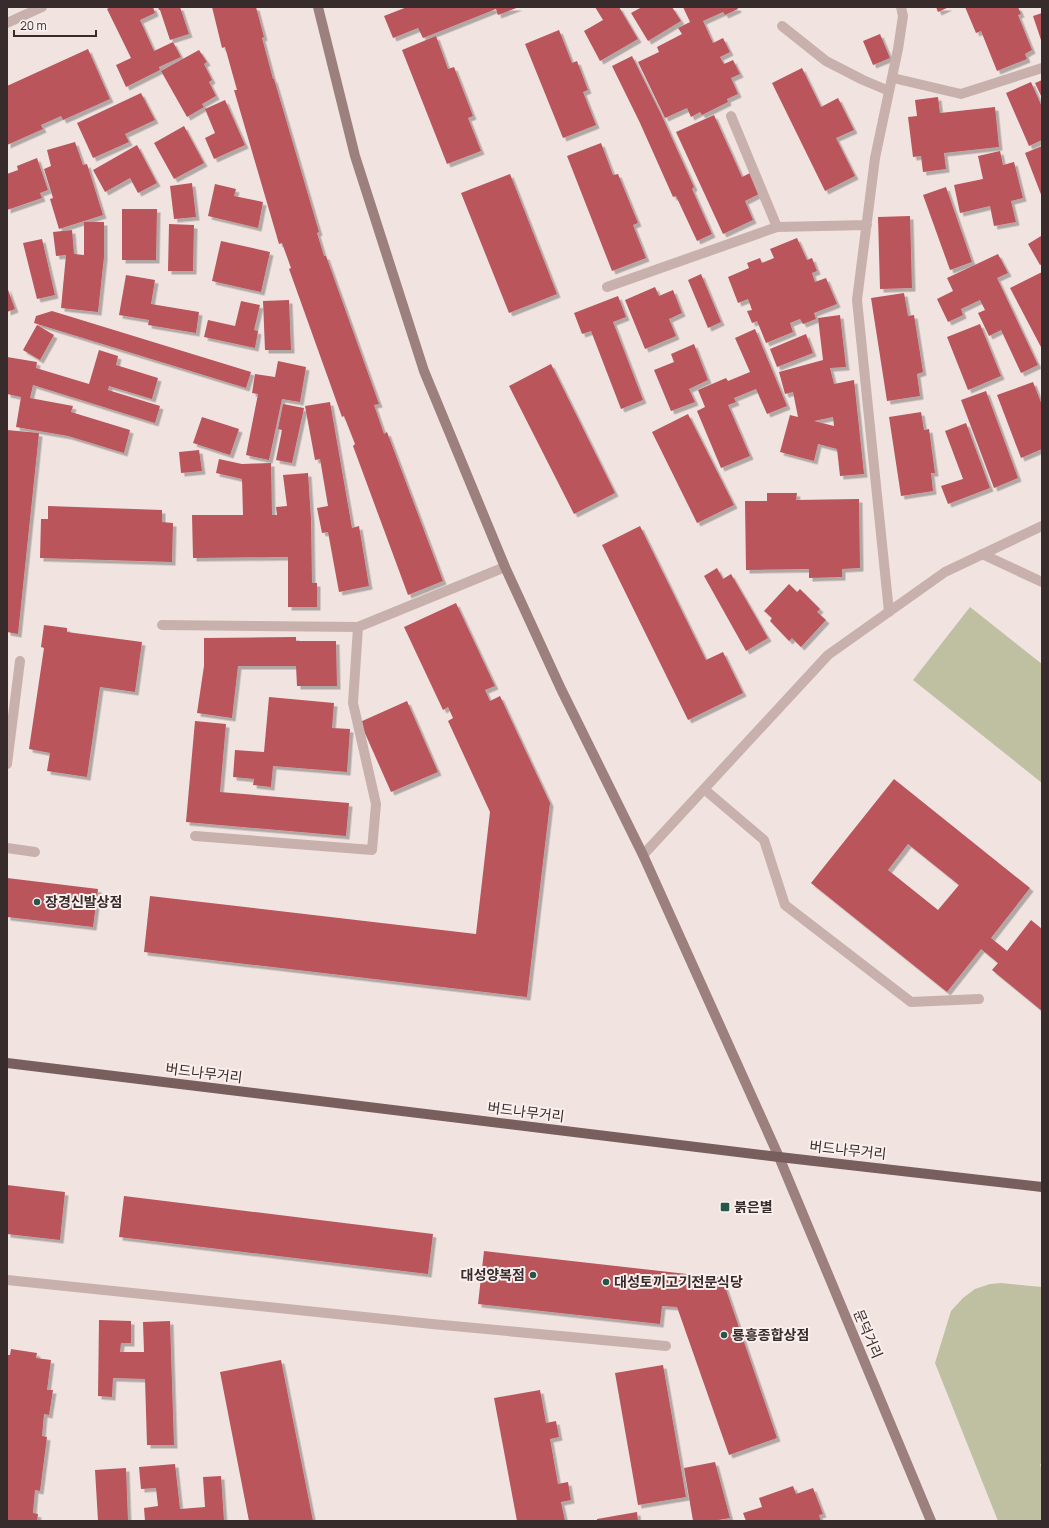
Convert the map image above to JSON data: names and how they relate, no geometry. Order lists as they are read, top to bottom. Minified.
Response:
{"streets":{"main road":["버드나무거리","문덕거리"]},"crossings":[["버드나무거리","문덕거리"]],"places":{"other":["장경신발상점","대성양복점","대성토끼고기전문식당","룡흥종합상점"],"transit":["붉은별"]},"scale_bar":"20 m"}
